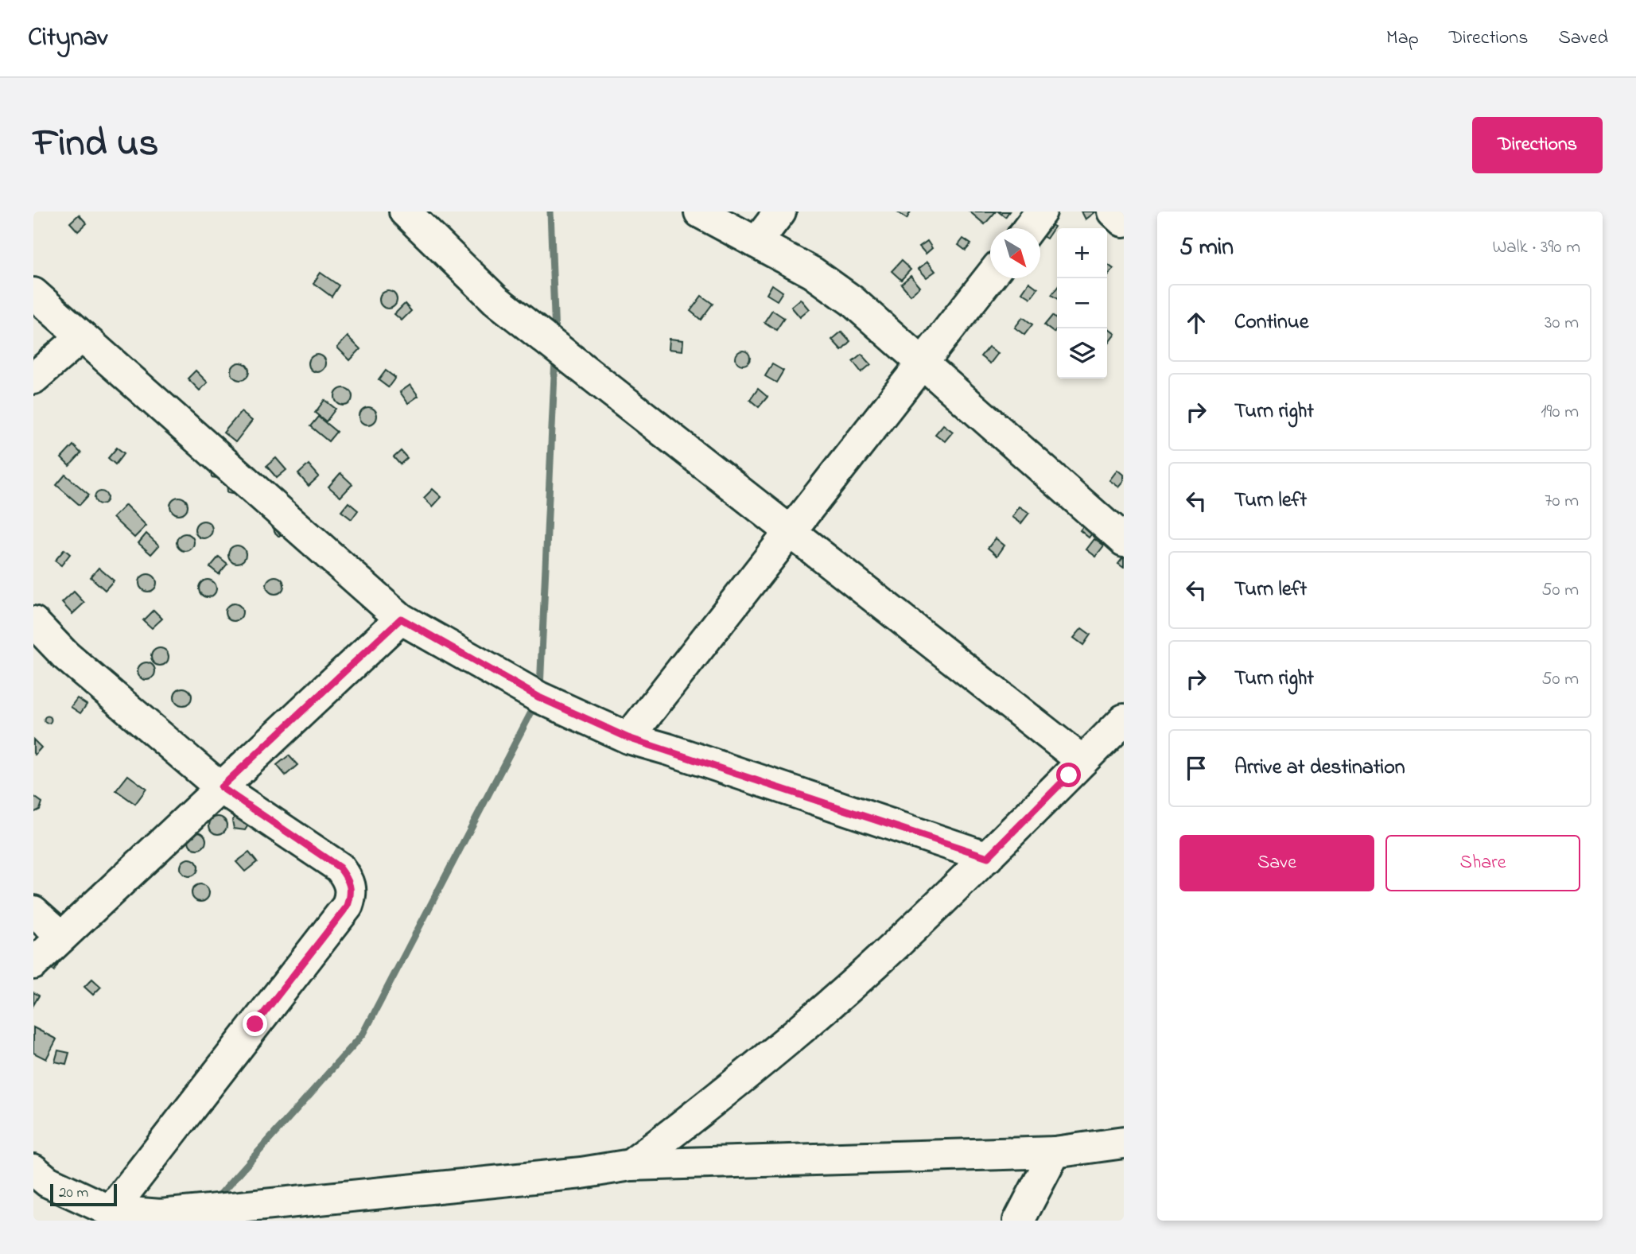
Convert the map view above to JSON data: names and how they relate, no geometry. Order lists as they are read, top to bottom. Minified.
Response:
{"scale_bar":"20 m","north":"bottom right","page":{"header":"Citynav","nav":["Map","Directions","Saved"],"title":"Find us","buttons":["Directions",["Save","Share"]],"heading":["5 min","Walk · 390 m"],"map_buttons":["+","−"],"list":[["Continue","30 m"],["Turn right","190 m"],["Turn left","70 m"],["Turn left","50 m"],["Turn right","50 m"],"Arrive at destination"],"scale":"20 m"}}
